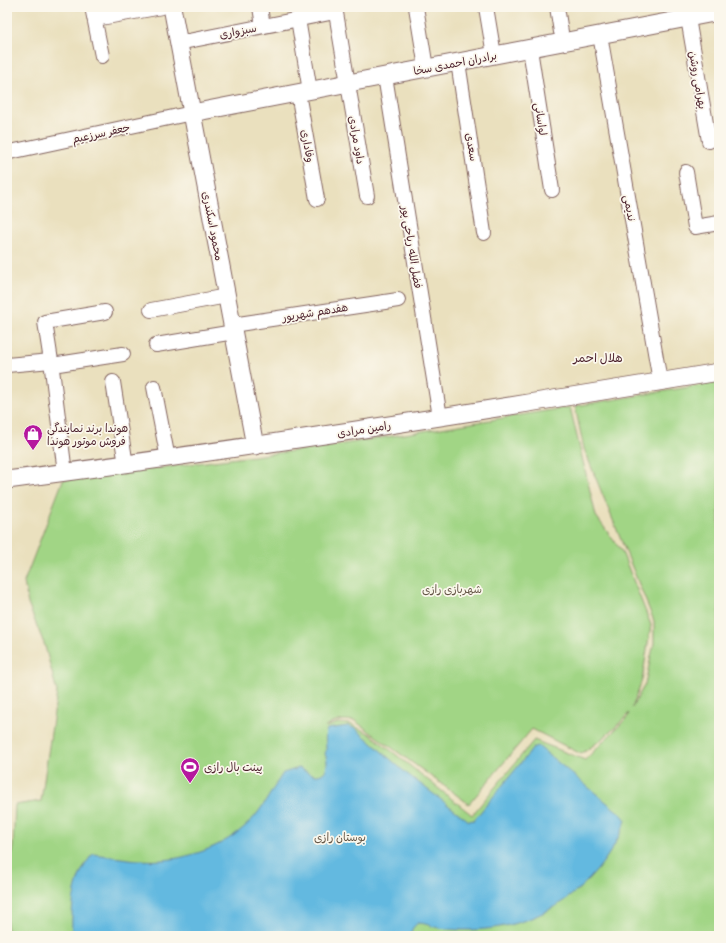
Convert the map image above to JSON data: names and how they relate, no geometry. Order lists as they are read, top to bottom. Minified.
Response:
{"streets":{"street":["سبزواری","برادران احمدی سخا","بهرامی روشن","لواسانی","جعفر سرزعیم","داود مرادی","وفاداری","سعدی","ندیمی","محمود اسکندری","فضل الله ریاحی پور","هفدهم شهریور","رامین مرادی"]},"crossings":[["سبزواری","داود مرادی"],["سبزواری","محمود اسکندری"],["برادران احمدی سخا","بهرامی روشن"],["برادران احمدی سخا","لواسانی"],["برادران احمدی سخا","جعفر سرزعیم"],["برادران احمدی سخا","داود مرادی"],["برادران احمدی سخا","وفاداری"],["برادران احمدی سخا","سعدی"],["برادران احمدی سخا","ندیمی"],["برادران احمدی سخا","محمود اسکندری"],["برادران احمدی سخا","فضل الله ریاحی پور"],["جعفر سرزعیم","محمود اسکندری"],["ندیمی","رامین مرادی"],["محمود اسکندری","هفدهم شهریور"],["محمود اسکندری","رامین مرادی"],["فضل الله ریاحی پور","رامین مرادی"]],"districts":["هلال احمر"],"parks":["شهربازی رازی","بوستان رازی"],"places":{"shop":["هوندا برند نمایندگی فروش موتور هوندا"],"sports":["پینت بال رازی"]}}
